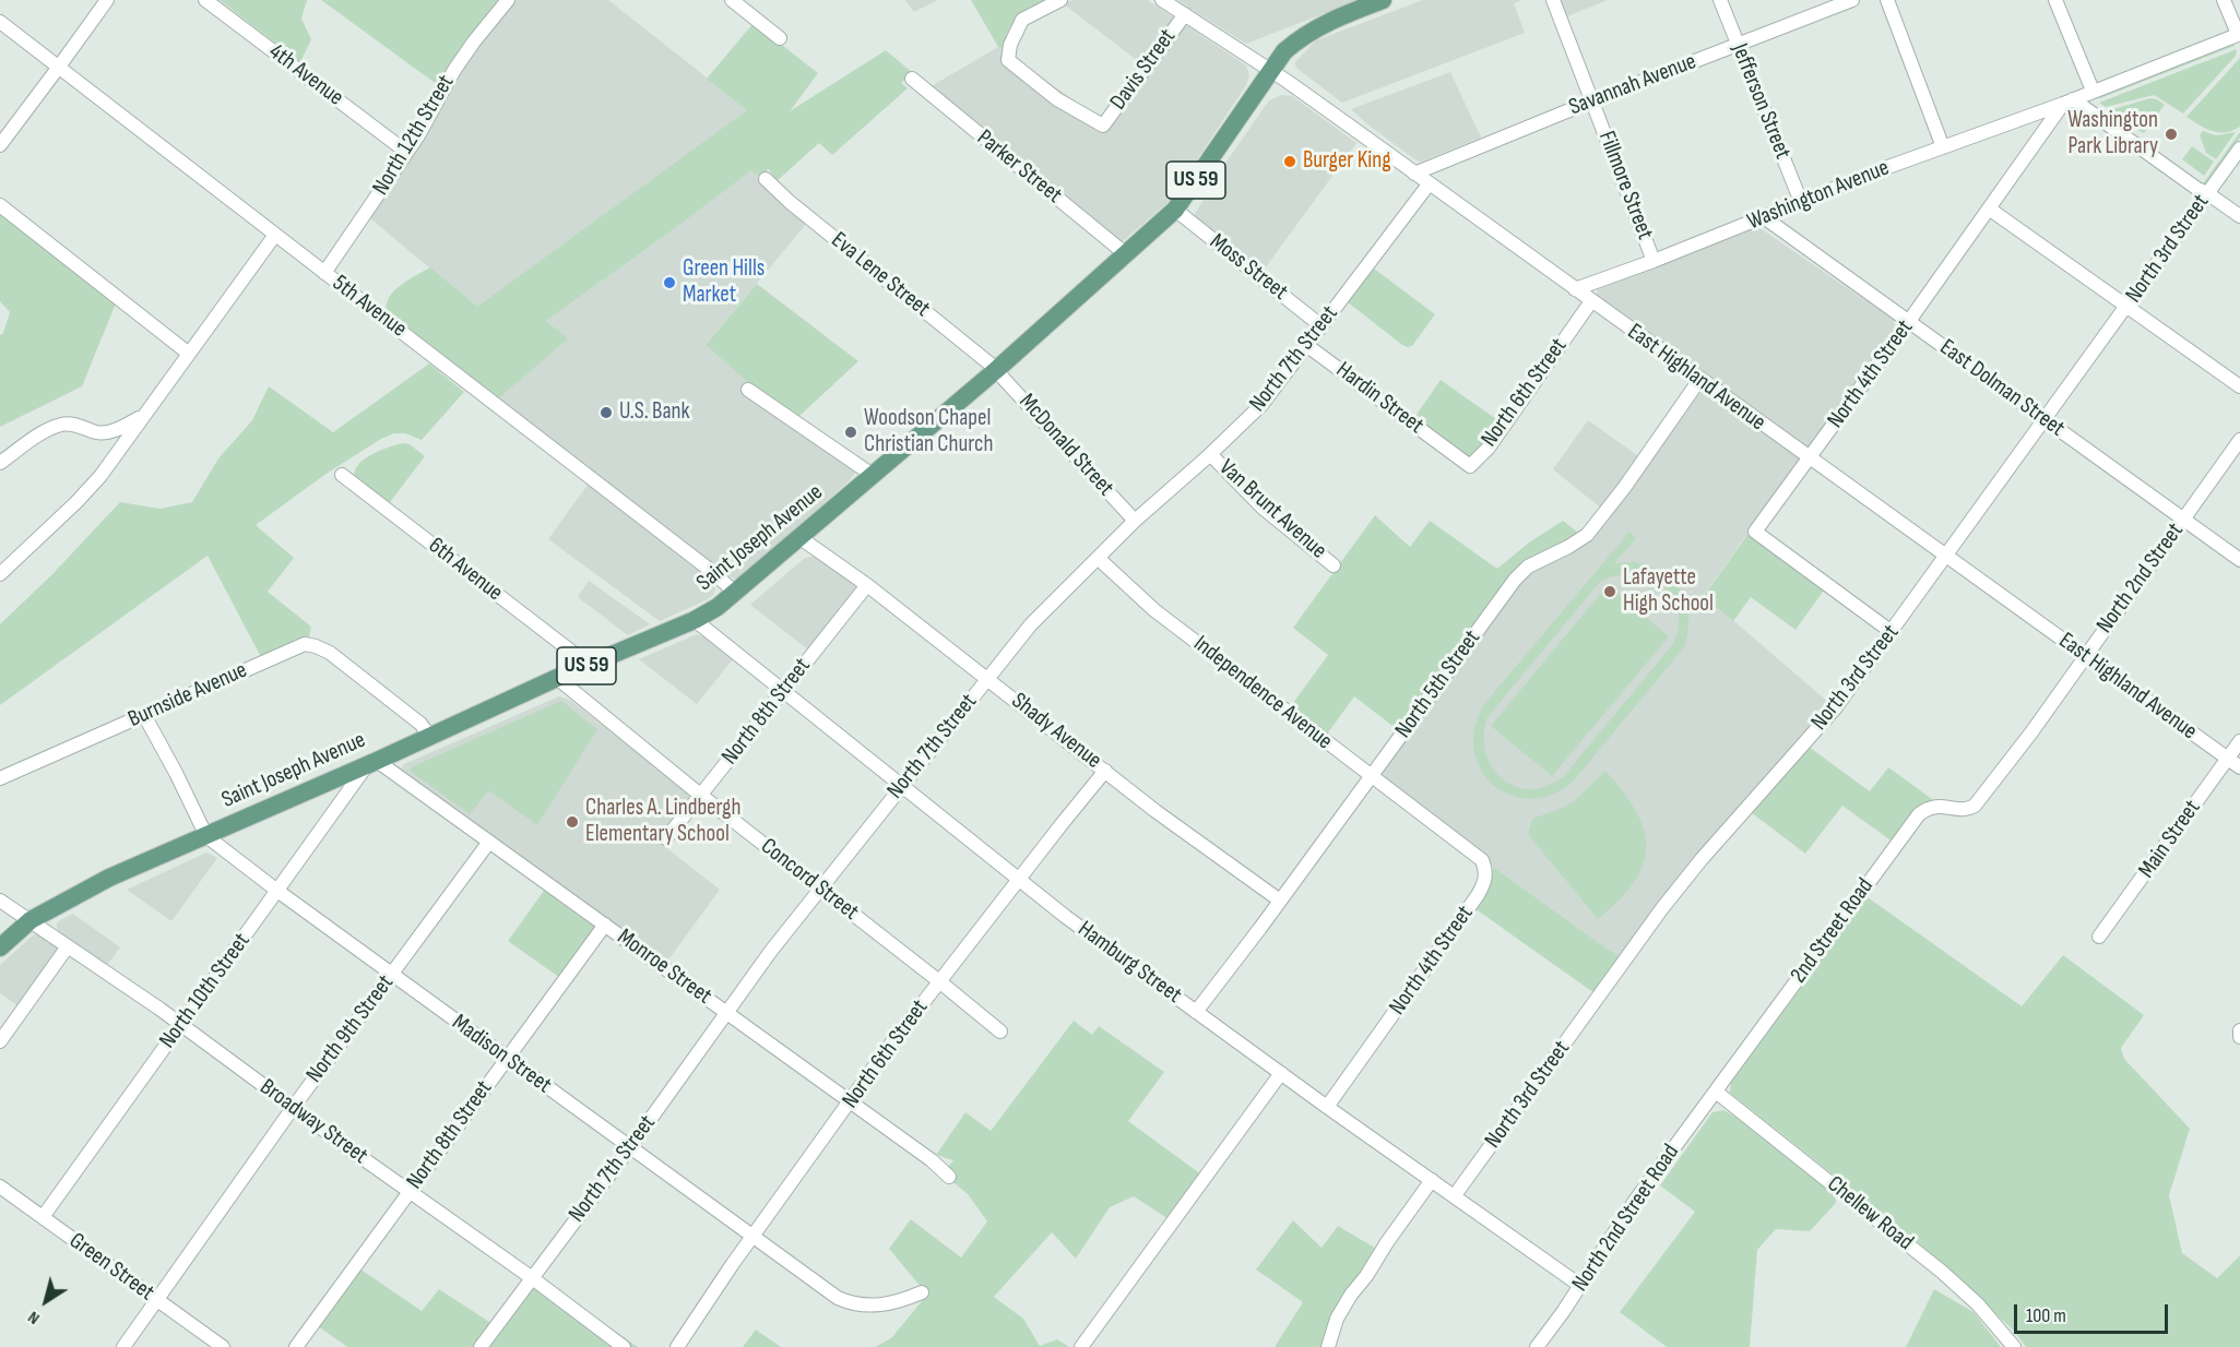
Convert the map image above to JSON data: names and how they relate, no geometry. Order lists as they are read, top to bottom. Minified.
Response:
{"streets":{"main road":["US 59","Saint Joseph Avenue"],"street":["Davis Street","4th Avenue","Savannah Avenue","Jefferson Street","North 12th Street","Parker Street","Fillmore Street","Washington Avenue","North 3rd Street","Moss Street","Eva Lene Street","5th Avenue","North 7th Street","North 4th Street","East Highland Avenue","East Dolman Street","North 6th Street","Hardin Street","McDonald Street","Van Brunt Avenue","6th Avenue","North 2nd Street","North 5th Street","Independence Avenue","Burnside Avenue","North 8th Street","Shady Avenue","Main Street","Concord Street","2nd Street Road","Hamburg Street","Monroe Street","North 10th Street","North 9th Street","Madison Street","Broadway Street","Chellew Road","North 2nd Street Road","Green Street"]},"crossings":[["Davis Street","East Highland Avenue"],["4th Avenue","North 12th Street"],["Savannah Avenue","Jefferson Street"],["Savannah Avenue","Fillmore Street"],["Savannah Avenue","East Highland Avenue"],["Jefferson Street","Washington Avenue"],["North 12th Street","5th Avenue"],["Parker Street","Saint Joseph Avenue"],["Fillmore Street","Washington Avenue"],["Washington Avenue","North 4th Street"],["Washington Avenue","East Highland Avenue"],["Washington Avenue","East Dolman Street"],["North 3rd Street","North 4th Street"],["North 3rd Street","East Highland Avenue"],["North 3rd Street","East Dolman Street"],["North 3rd Street","Hamburg Street"],["Moss Street","North 7th Street"],["Moss Street","Saint Joseph Avenue"],["Eva Lene Street","McDonald Street"],["Eva Lene Street","Saint Joseph Avenue"],["5th Avenue","Saint Joseph Avenue"],["North 7th Street","East Highland Avenue"],["North 7th Street","Hardin Street"],["North 7th Street","McDonald Street"],["North 7th Street","Van Brunt Avenue"],["North 7th Street","Independence Avenue"],["North 7th Street","Shady Avenue"],["North 7th Street","Concord Street"],["North 7th Street","Hamburg Street"],["North 7th Street","Monroe Street"],["North 7th Street","Madison Street"],["North 7th Street","Broadway Street"],["North 4th Street","East Highland Avenue"],["North 4th Street","East Dolman Street"],["North 4th Street","Independence Avenue"],["North 4th Street","Hamburg Street"],["East Highland Avenue","North 6th Street"],["East Highland Avenue","Saint Joseph Avenue"],["East Highland Avenue","North 2nd Street"],["East Highland Avenue","North 5th Street"],["East Highland Avenue","Main Street"],["East Dolman Street","North 2nd Street"],["North 6th Street","Hardin Street"],["North 6th Street","Shady Avenue"],["North 6th Street","Concord Street"],["North 6th Street","Hamburg Street"],["North 6th Street","Monroe Street"],["North 6th Street","Madison Street"],["McDonald Street","Saint Joseph Avenue"],["Saint Joseph Avenue","6th Avenue"],["Saint Joseph Avenue","Burnside Avenue"],["Saint Joseph Avenue","Shady Avenue"],["Saint Joseph Avenue","Concord Street"],["Saint Joseph Avenue","Hamburg Street"],["Saint Joseph Avenue","Monroe Street"],["Saint Joseph Avenue","North 10th Street"],["Saint Joseph Avenue","Madison Street"],["Saint Joseph Avenue","Broadway Street"],["North 2nd Street","2nd Street Road"],["North 5th Street","Independence Avenue"],["North 5th Street","Shady Avenue"],["North 5th Street","Hamburg Street"],["Burnside Avenue","Madison Street"],["North 8th Street","Shady Avenue"],["North 8th Street","Concord Street"],["North 8th Street","Hamburg Street"],["North 8th Street","Monroe Street"],["North 8th Street","Madison Street"],["North 8th Street","Broadway Street"],["2nd Street Road","Chellew Road"],["2nd Street Road","North 2nd Street Road"],["Hamburg Street","North 2nd Street Road"],["Monroe Street","North 10th Street"],["Monroe Street","North 9th Street"],["North 10th Street","Madison Street"],["North 10th Street","Broadway Street"],["North 10th Street","Green Street"],["North 9th Street","Madison Street"],["North 9th Street","Broadway Street"],["North 9th Street","Green Street"],["Chellew Road","North 2nd Street Road"]],"places":["Washington Park Library","Burger King","Green Hills Market","U.S. Bank","Woodson Chapel Christian Church","Lafayette High School","Charles A. Lindbergh Elementary School"],"scale_bar":"100 m","north":"bottom left"}
